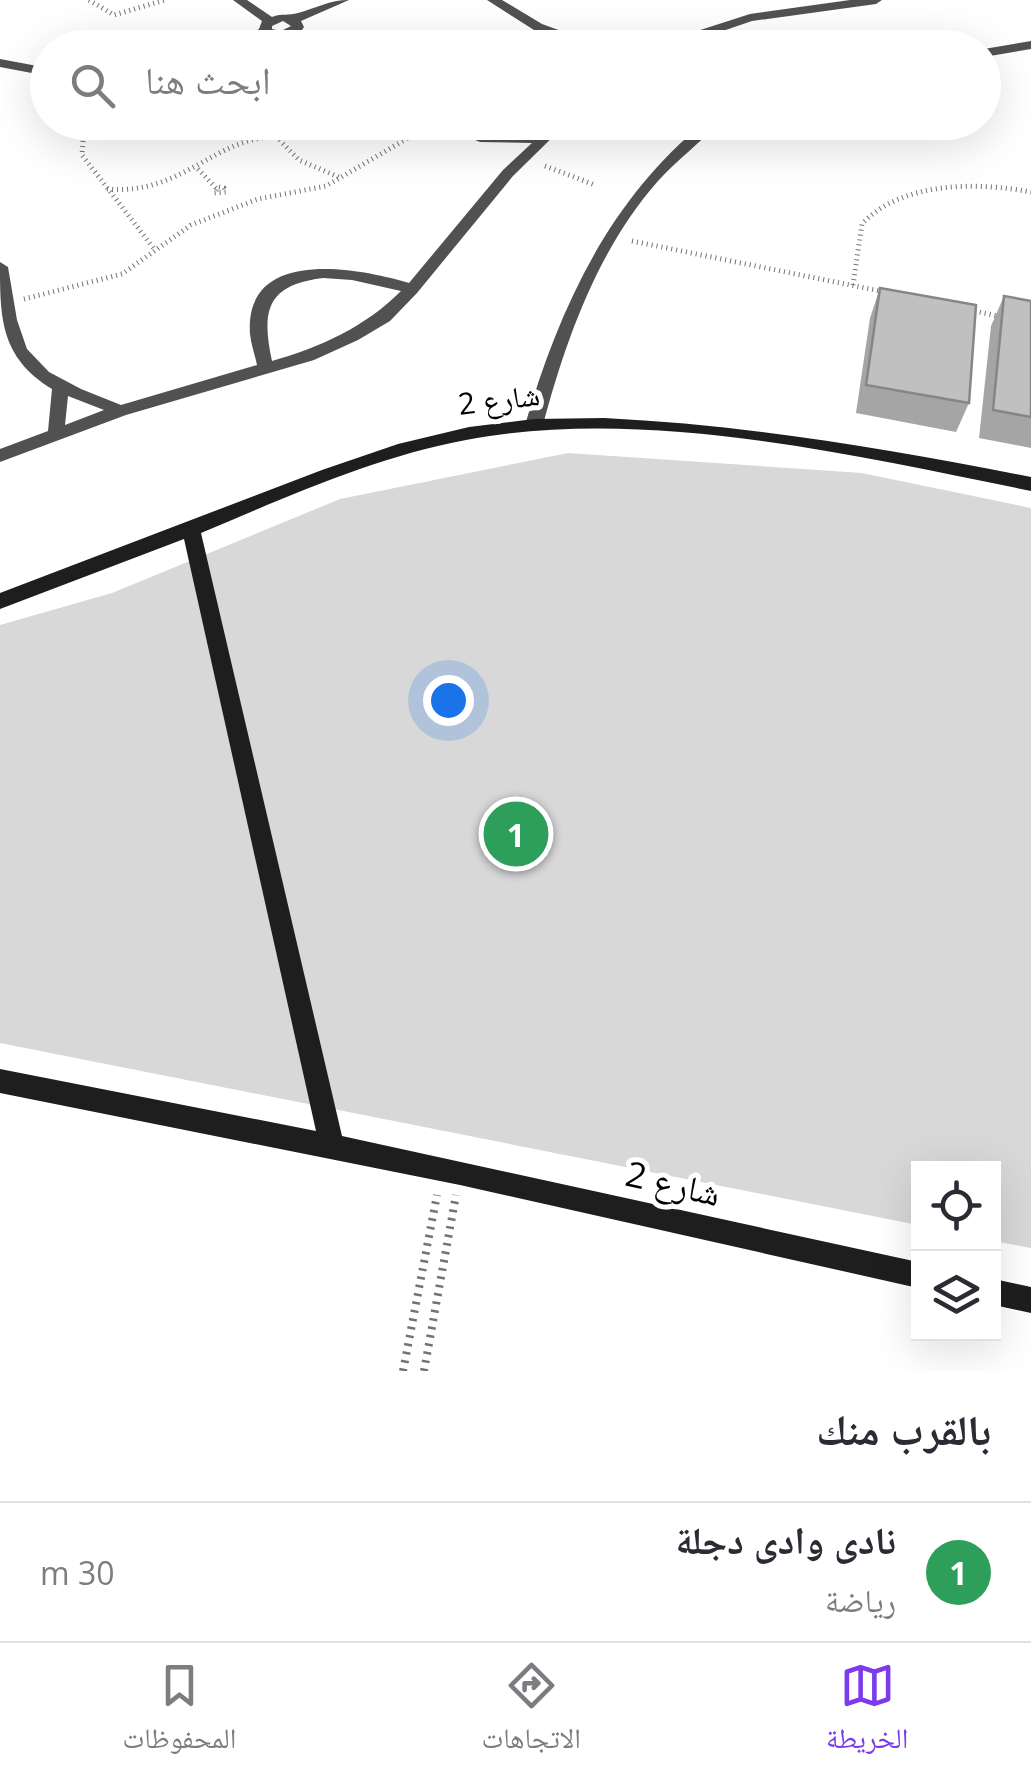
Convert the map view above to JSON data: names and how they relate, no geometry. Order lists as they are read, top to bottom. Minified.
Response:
{"streets":{"street":["شارع 2"]},"page":{"search":"ابحث هنا","pins":"1","heading":"بالقرب منك","list":[{"mark":"1","name":"نادى وادى دجلة","note":"رياضة","value":"30 m"}],"nav":["الخريطة","الاتجاهات","المحفوظات"]}}
